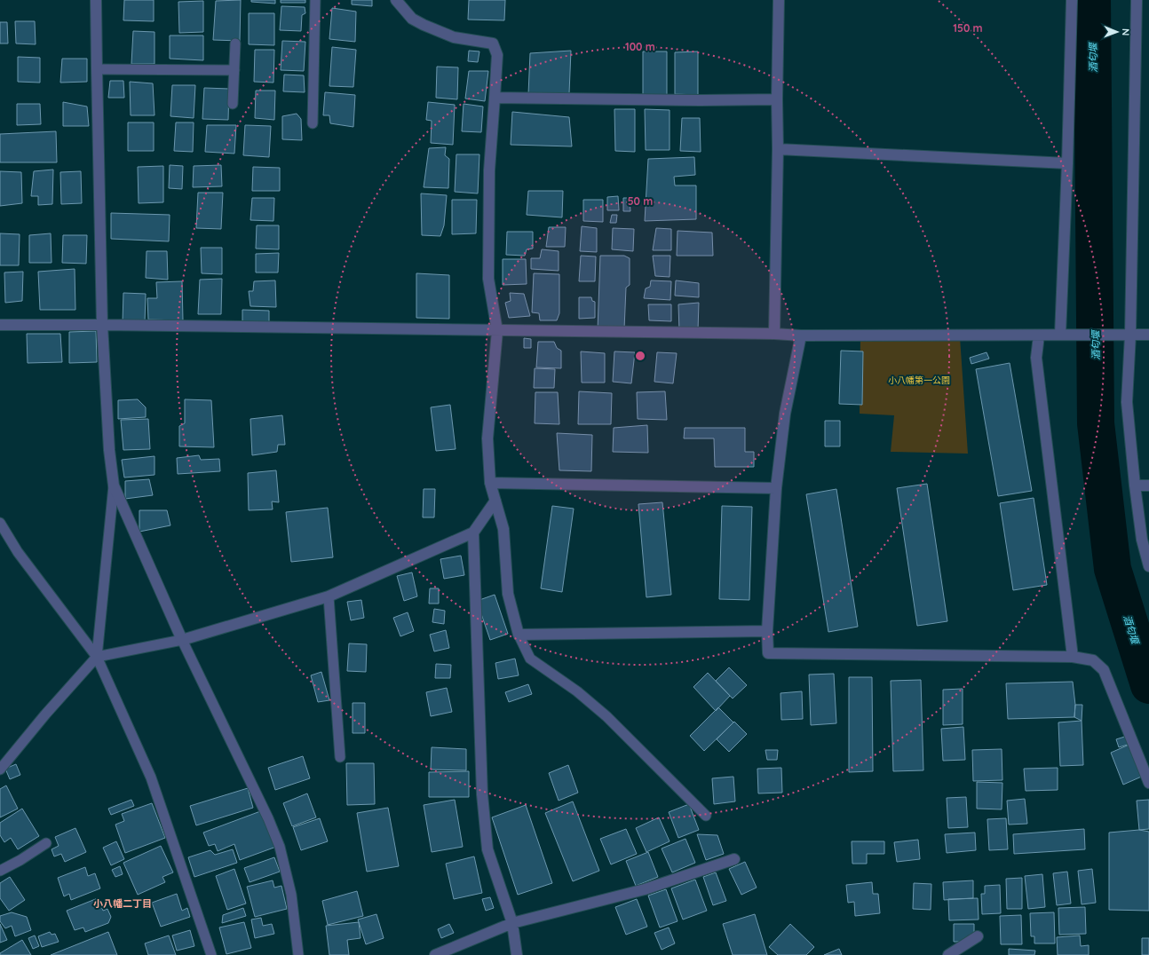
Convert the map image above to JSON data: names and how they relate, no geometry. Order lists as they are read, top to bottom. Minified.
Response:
{"districts":["小八幡二丁目"],"water":["酒匂堰"],"parks":["小八幡第一公園"],"north":"right","rings":["150 m","100 m","50 m"]}
